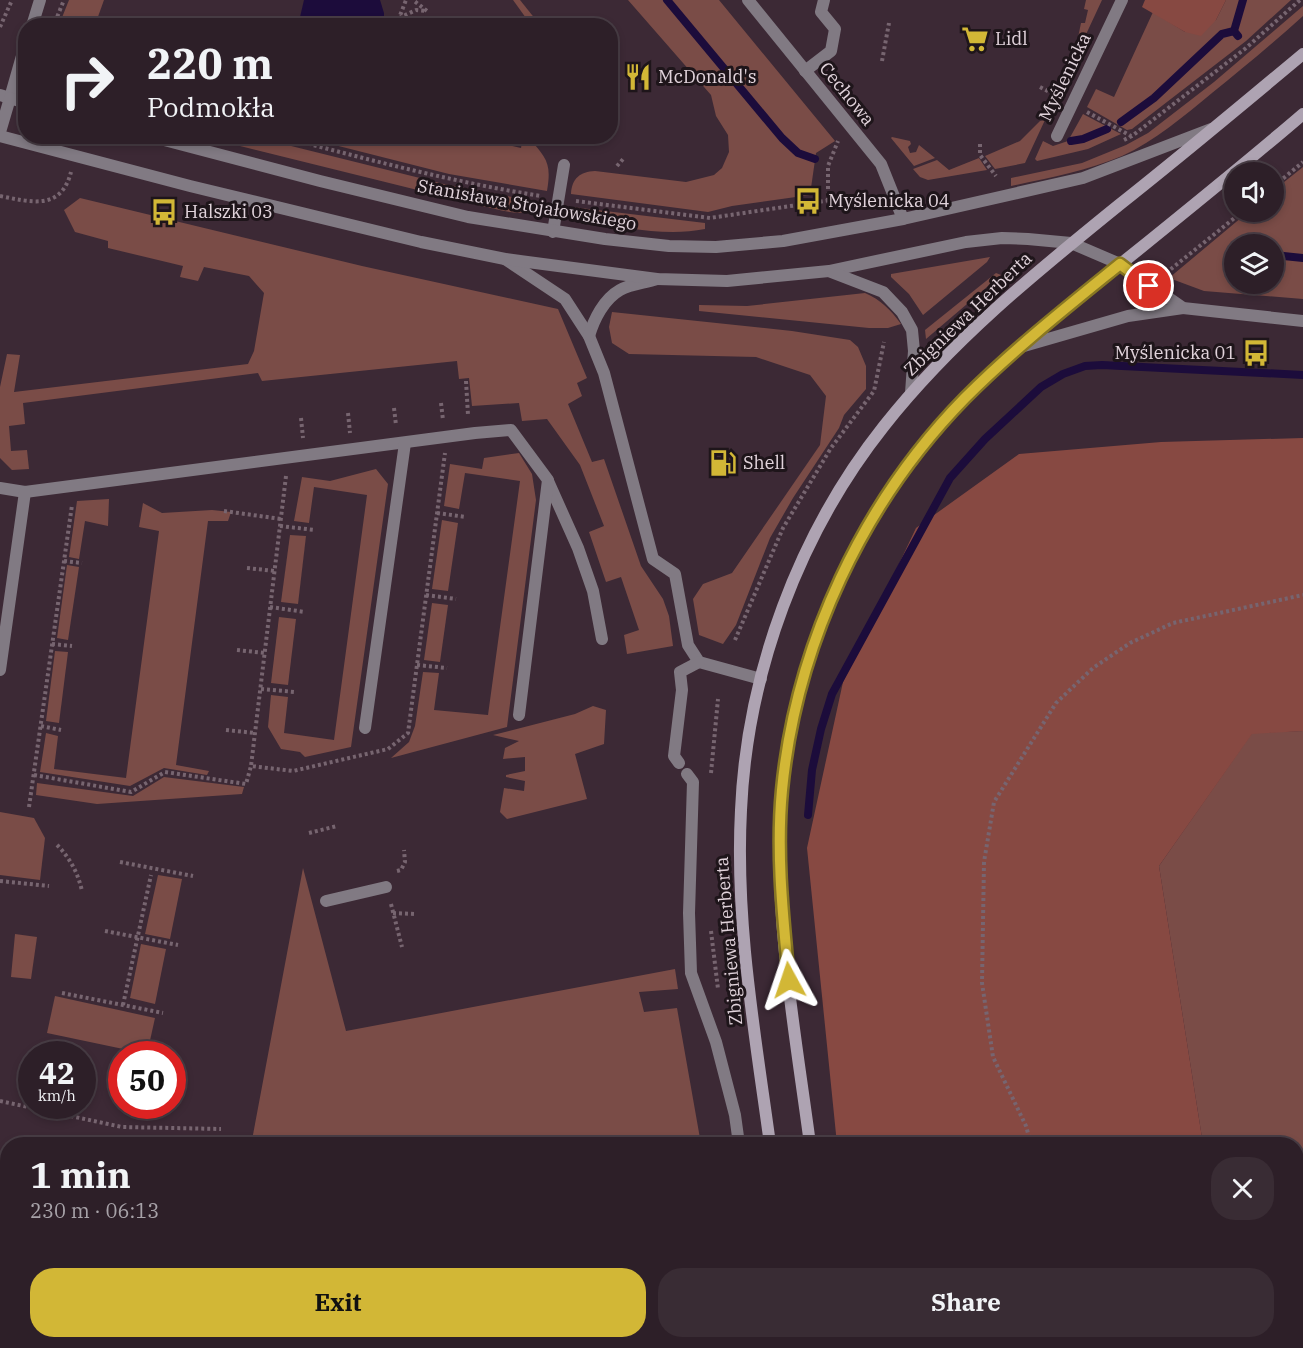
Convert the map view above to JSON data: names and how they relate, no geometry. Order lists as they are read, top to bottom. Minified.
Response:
{"streets":{"main road":["Zbigniewa Herberta"],"street":["Myślenicka","Cechowa","Stanisława Stojałowskiego"]},"crossings":[["Cechowa","Stanisława Stojałowskiego"],["Stanisława Stojałowskiego","Zbigniewa Herberta"]],"places":{"supermarket":["Lidl"],"restaurant":["McDonald's"],"bus stop":["Myślenicka 04","Halszki 03","Myślenicka 01"],"fuel station":["Shell"]},"page":{"turn":["220 m","Podmokła"],"speed":"42 km/h","limit":"50","heading":["1 min","230 m · 06:13"],"buttons":["Exit","Share"]}}
